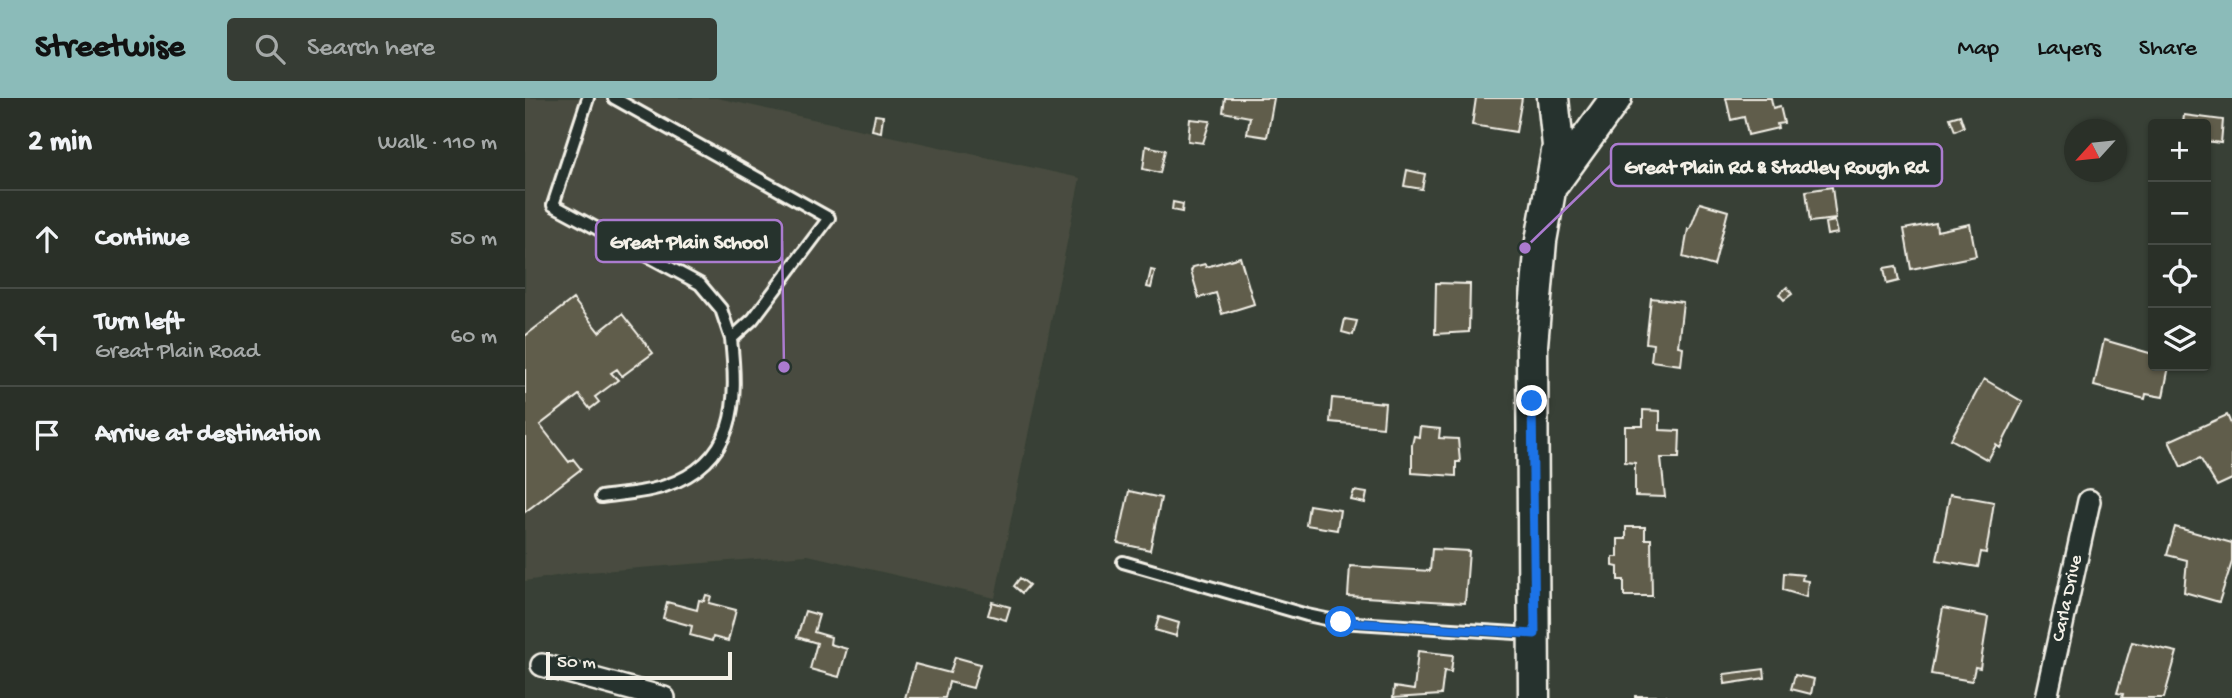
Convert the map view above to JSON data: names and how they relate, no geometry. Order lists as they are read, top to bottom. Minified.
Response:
{"streets":{"street":["Carla Drive"]},"places":["Great Plain Rd & Stadley Rough Rd","Great Plain School"],"scale_bar":"50 m","north":"bottom left","page":{"header":"Streetwise","search":"Search here","nav":["Map","Layers","Share"],"heading":["2 min","Walk · 110 m"],"map_buttons":["+","−"],"list":[["Continue","50 m"],["Turn left","Great Plain Road","60 m"],"Arrive at destination"],"scale":"50 m"}}
